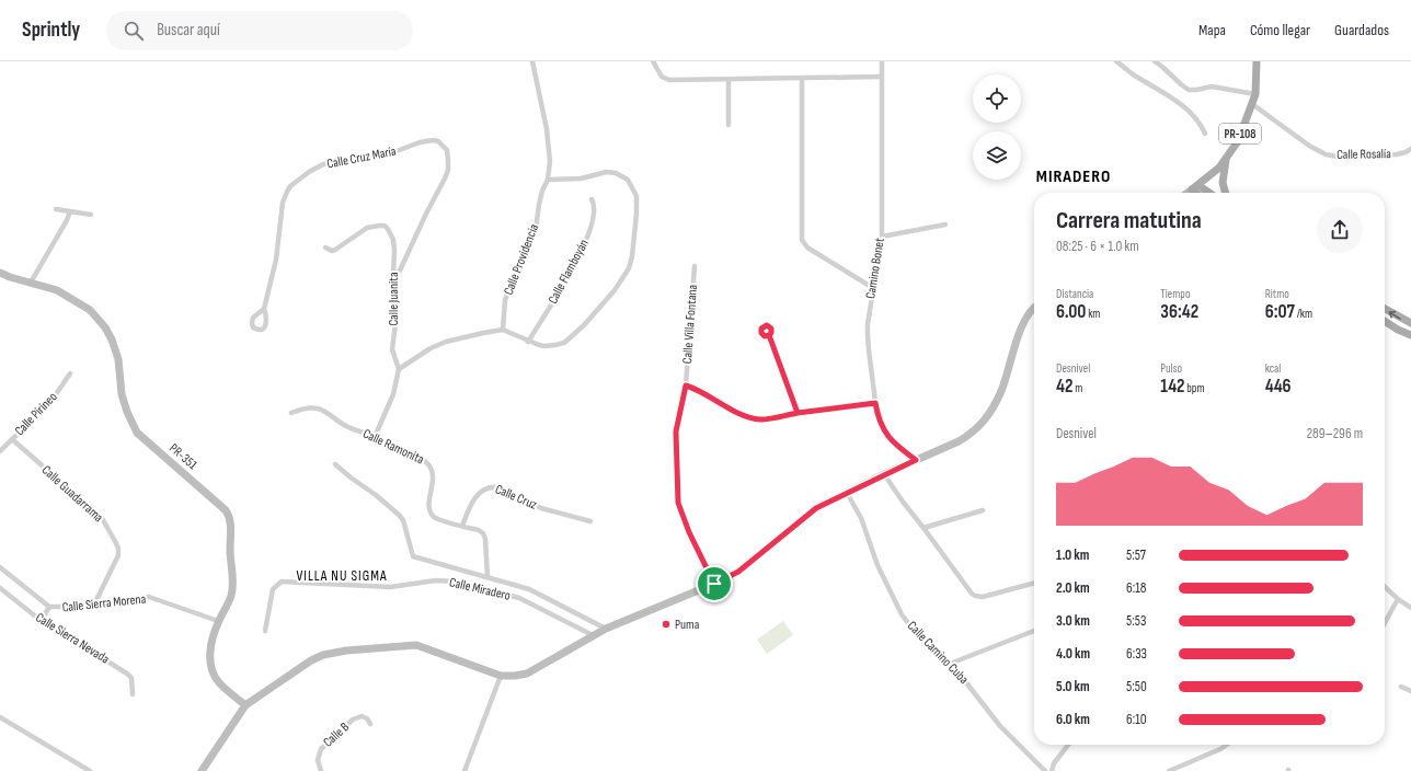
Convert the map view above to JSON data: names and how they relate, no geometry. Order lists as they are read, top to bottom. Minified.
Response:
{"streets":{"main road":["PR-108","PR-351"],"street":["Calle Rosalía","Calle Cruz María","Calle Providencia","Camino Bonet","Calle Flamboyán","Calle Juanita","Calle Villa Fontana","Calle Pirineo","Calle Ramonita","Calle Guadarrama","Calle Cruz","Calle Miradero","Calle Sierra Morena","Calle Sierra Nevada","Calle Camino Cuba","Calle B"]},"crossings":[["PR-108","Calle Rosalía"],["Calle Cruz María","Calle Juanita"],["Calle Juanita","Calle Ramonita"],["Calle Pirineo","Calle Guadarrama"],["Calle Ramonita","Calle Cruz"],["PR-351","Calle Sierra Morena"],["Calle Guadarrama","Calle Sierra Morena"]],"districts":["MIRADERO","VILLA NU SIGMA"],"places":["Puma"],"page":{"header":"Sprintly","search":"Buscar aquí","nav":["Mapa","Cómo llegar","Guardados"],"heading":["Carrera matutina","08:25 · 6 × 1.0 km"],"stats":[["Distancia","6.00 km"],["Tiempo","36:42"],["Ritmo","6:07 /km"],["Desnivel","42 m"],["Pulso","142 bpm"],["kcal","446"]],"chart":["Desnivel","289–296 m"],"list":[{"name":"1.0 km","note":"5:57"},{"name":"2.0 km","note":"6:18"},{"name":"3.0 km","note":"5:53"},{"name":"4.0 km","note":"6:33"},{"name":"5.0 km","note":"5:50"},{"name":"6.0 km","note":"6:10"}]}}
